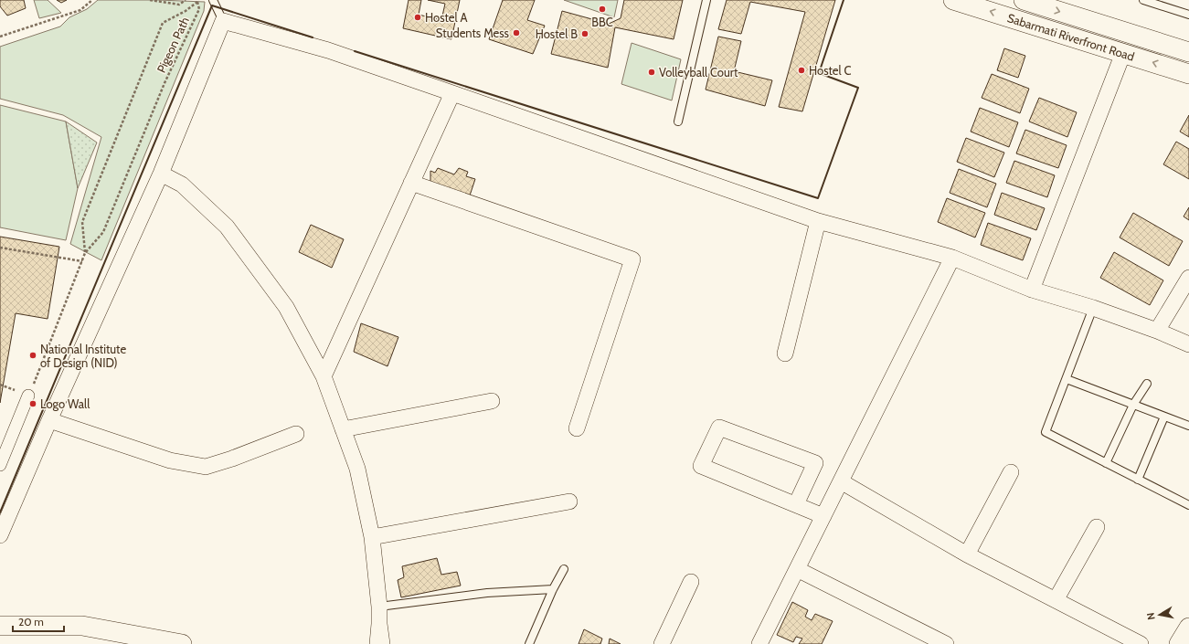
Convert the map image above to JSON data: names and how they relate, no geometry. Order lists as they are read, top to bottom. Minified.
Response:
{"streets":{"street":["Sabarmati Riverfront Road"],"path":["Pigeon Path"]},"places":["BBC","Hostel A","Students Mess","Hostel B","Hostel C","Volleyball Court","National Institute of Design (NID)","Logo Wall"],"scale_bar":"20 m","north":"left"}
